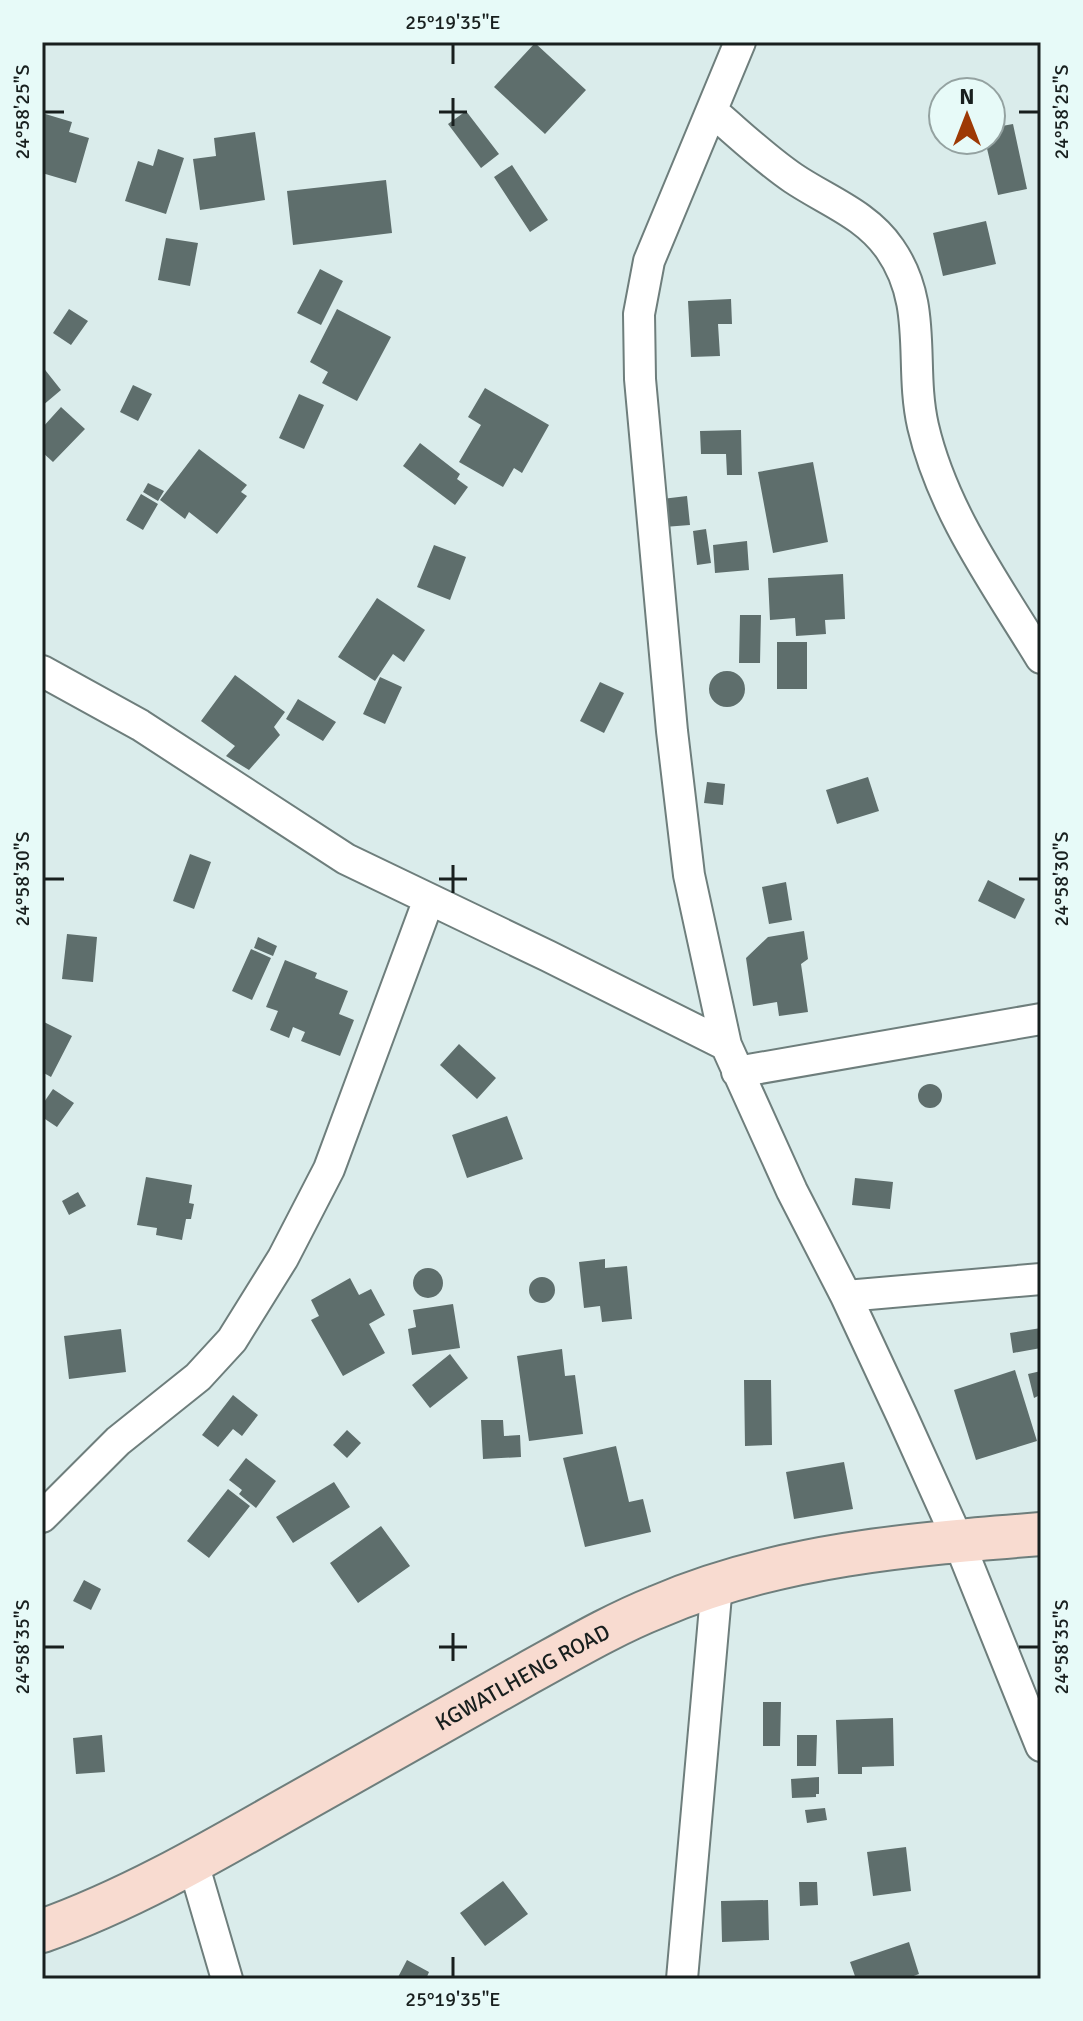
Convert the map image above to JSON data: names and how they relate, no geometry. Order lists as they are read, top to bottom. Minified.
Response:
{"streets":{"street":["KGWATLHENG ROAD"]},"north":"top","coordinates":["25°19'35\"E","24°58'25\"S","24°58'30\"S","24°58'35\"S"]}
